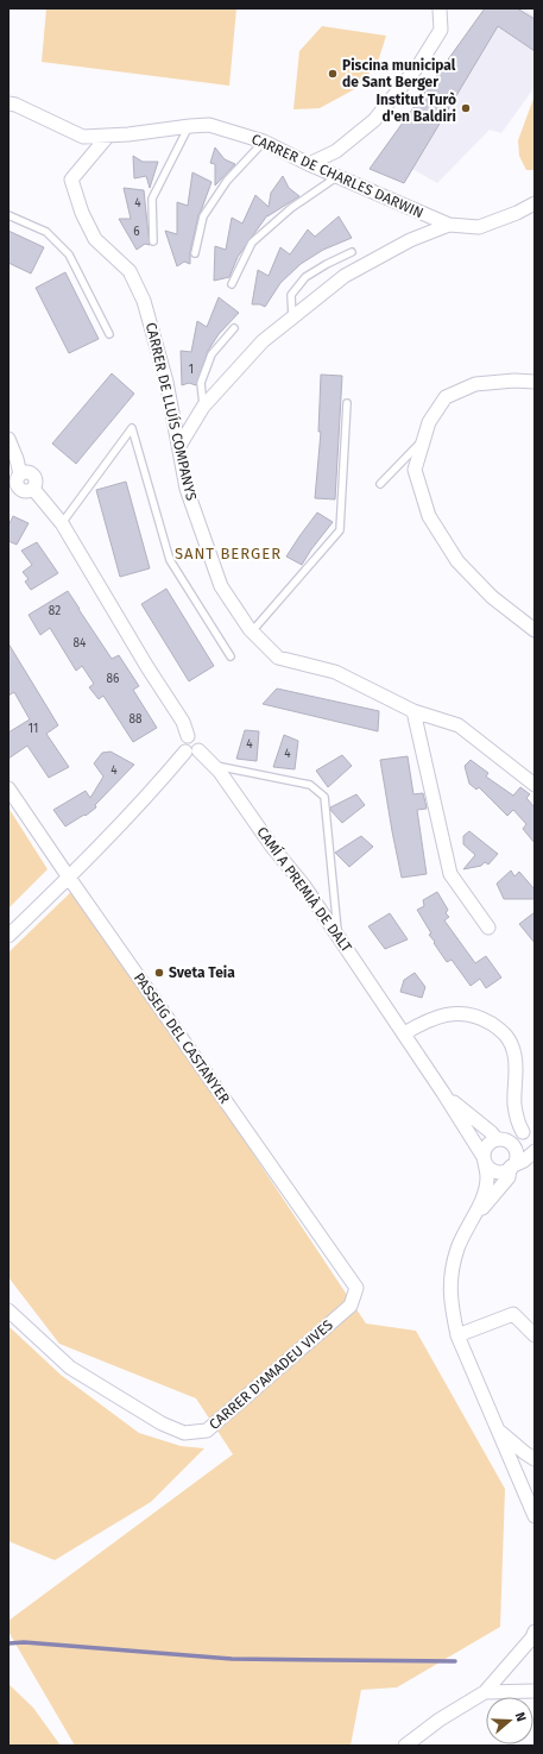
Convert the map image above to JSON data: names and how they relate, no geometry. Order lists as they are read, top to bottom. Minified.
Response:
{"streets":{"street":["CARRER DE CHARLES DARWIN","CARRER DE LLUÍS COMPANYS","CAMÍ A PREMIÀ DE DALT","PASSEIG DEL CASTANYER","CARRER D'AMADEU VIVES"]},"crossings":[["CARRER DE CHARLES DARWIN","CARRER DE LLUÍS COMPANYS"],["PASSEIG DEL CASTANYER","CARRER D'AMADEU VIVES"]],"districts":["SANT BERGER"],"places":["Piscina municipal de Sant Berger","Institut Turò d'en Baldiri","Sveta Teia"],"house_numbers":["4","6","1","82","84","86","88","11","4","4","4"],"north":"right"}
